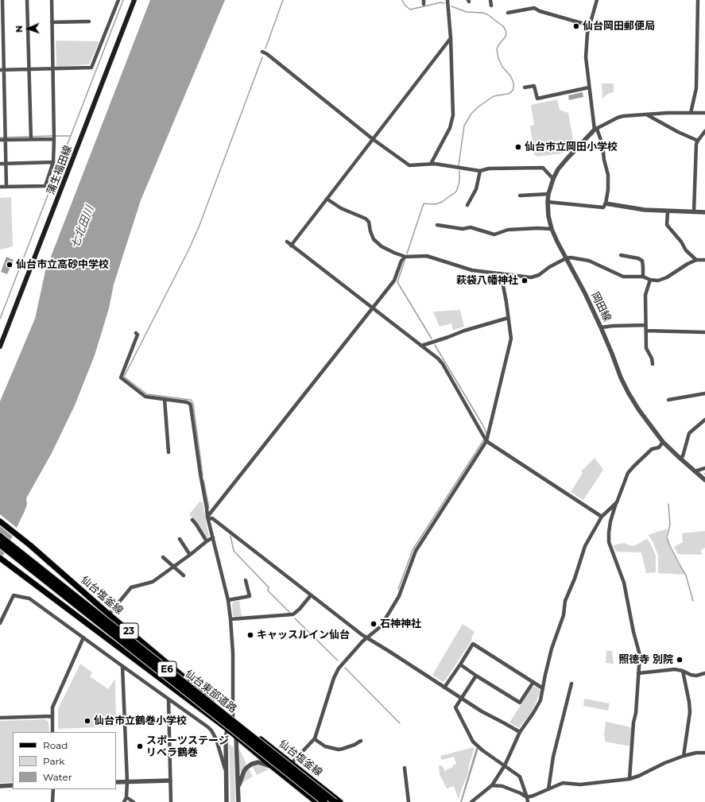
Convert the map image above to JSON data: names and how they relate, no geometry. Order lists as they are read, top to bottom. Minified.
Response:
{"streets":{"highway":["E6","仙台東部道路"],"main road":["蒲生福田線","仙台塩釜線","23"],"street":["岡田線"]},"water":["七北田川"],"places":["仙台岡田郵便局","仙台市立岡田小学校","仙台市立高砂中学校","萩袋八幡神社","石神神社","キャッスルイン仙台","照徳寺 別院","仙台市立鶴巻小学校","スポーツステージ リベラ鶴巻"],"legend":["Road","Park","Water"],"north":"left"}
